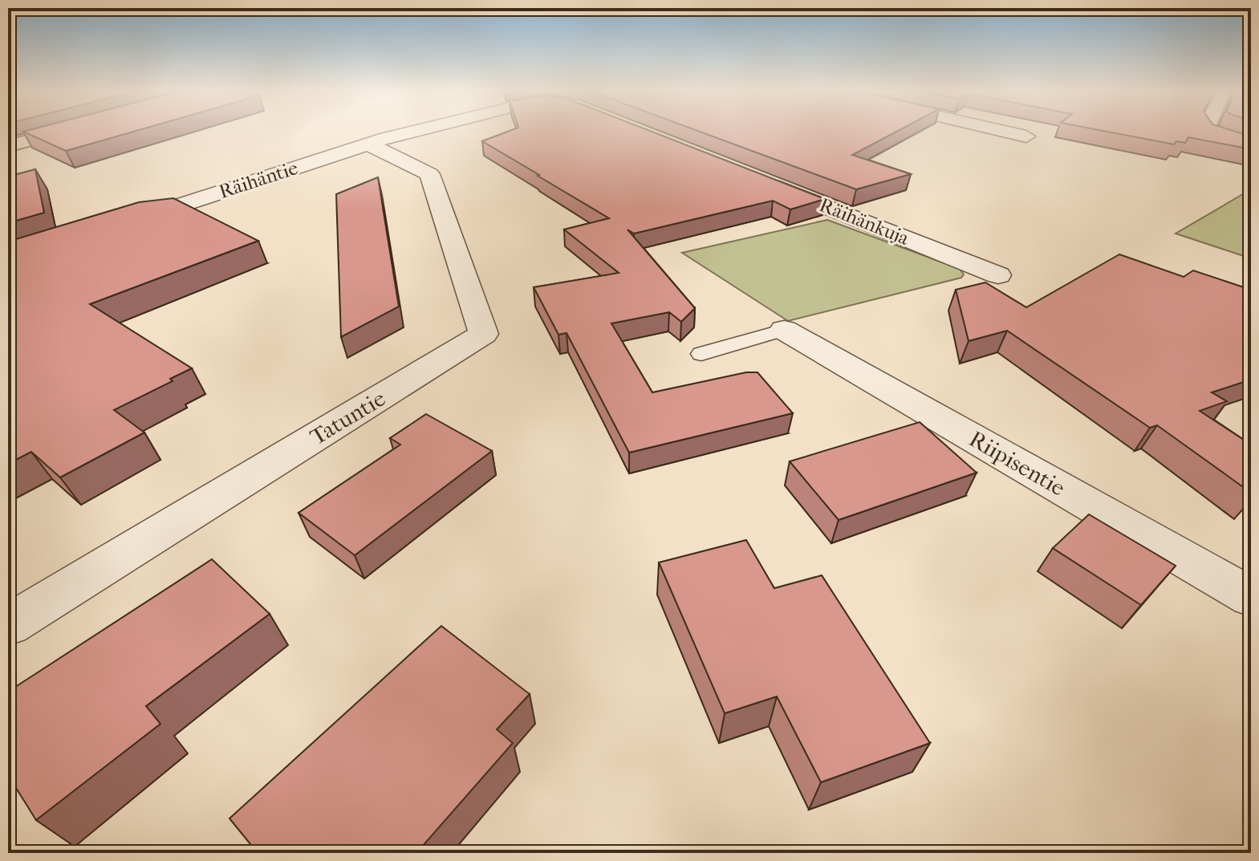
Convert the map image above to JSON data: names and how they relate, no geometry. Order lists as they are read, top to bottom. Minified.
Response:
{"streets":{"street":["Räihäntie","Räihänkuja","Tatuntie","Riipisentie"]},"crossings":[["Räihäntie","Tatuntie"]]}
